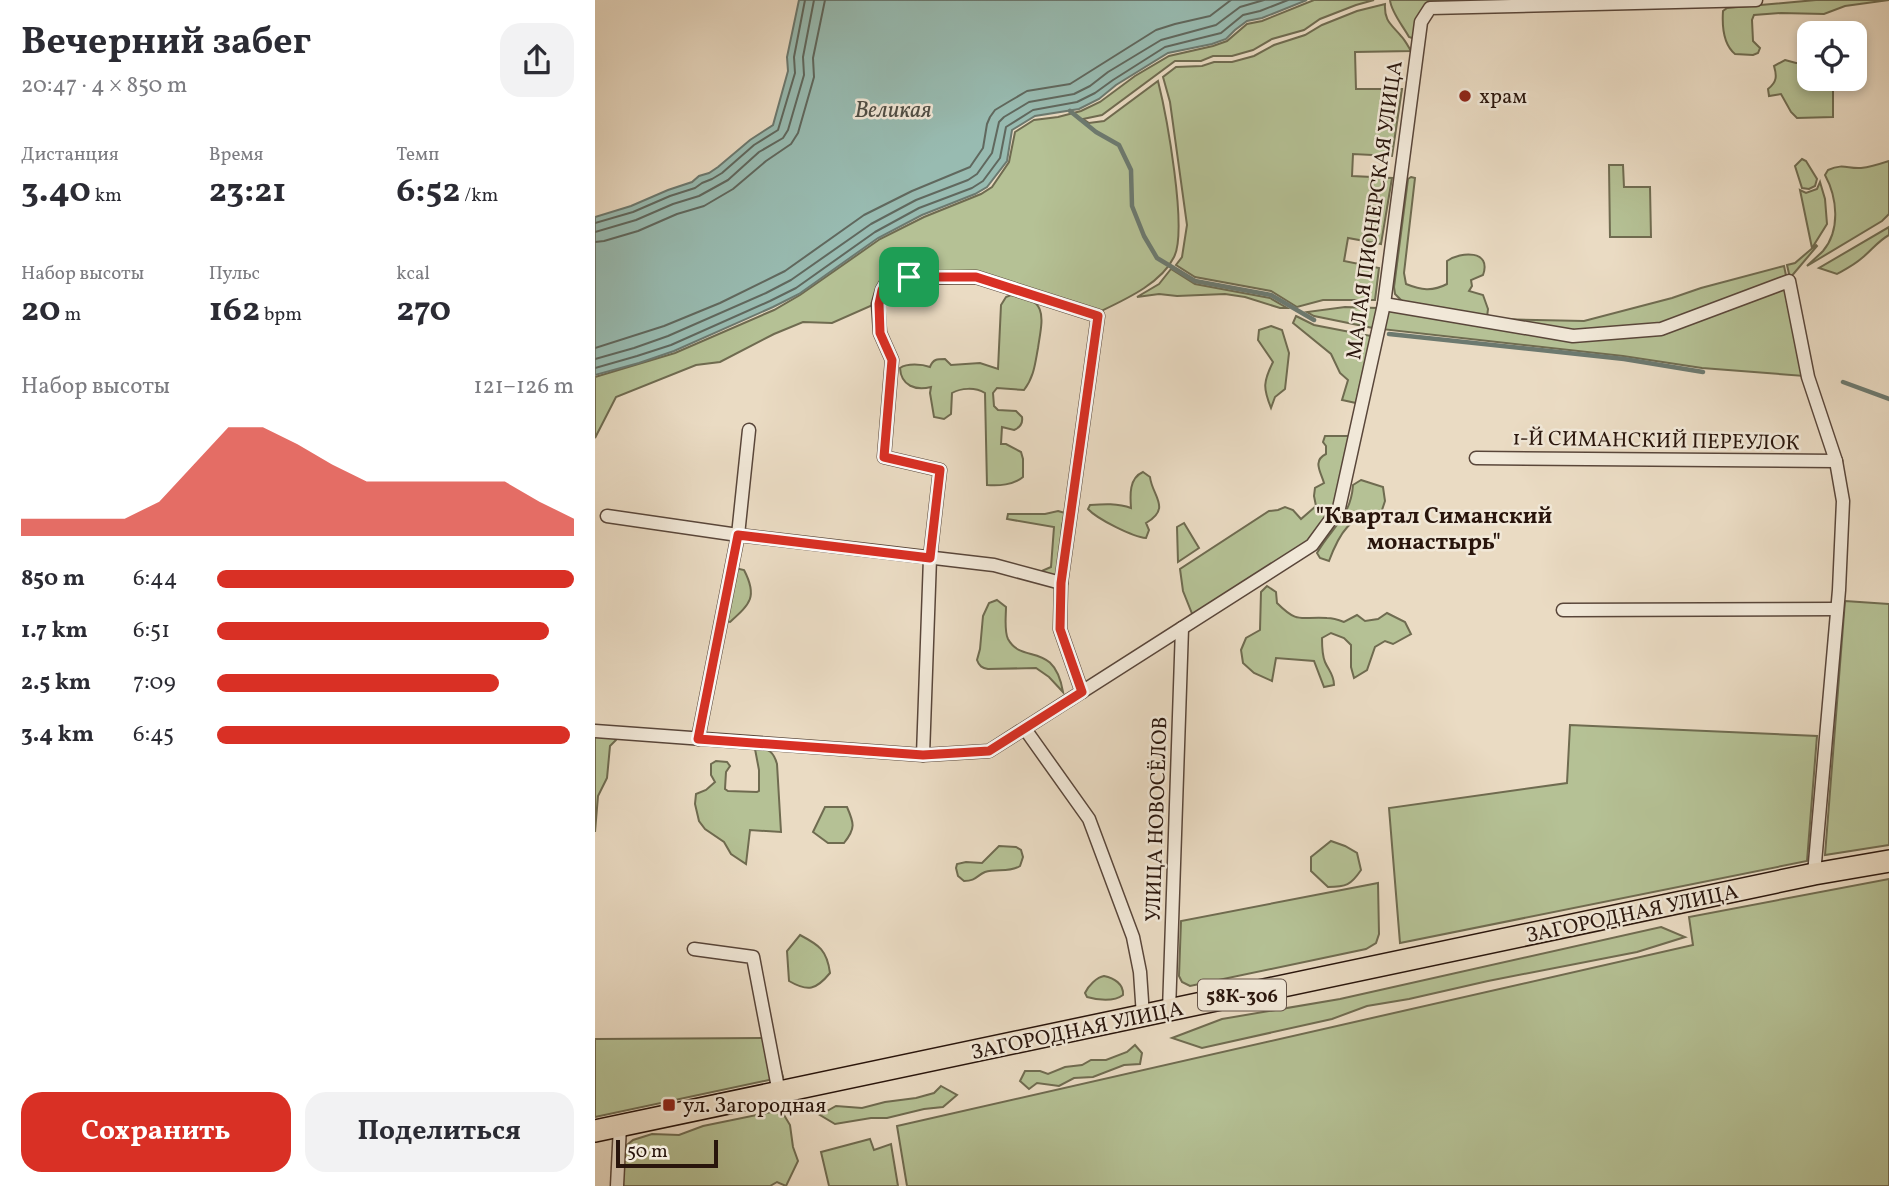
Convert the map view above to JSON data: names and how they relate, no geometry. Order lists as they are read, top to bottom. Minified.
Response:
{"streets":{"highway":["ЗАГОРОДНАЯ УЛИЦА","58К-306"],"street":["МАЛАЯ ПИОНЕРСКАЯ УЛИЦА","1-Й СИМАНСКИЙ ПЕРЕУЛОК","УЛИЦА НОВОСЁЛОВ"]},"crossings":[["МАЛАЯ ПИОНЕРСКАЯ УЛИЦА","УЛИЦА НОВОСЁЛОВ"],["УЛИЦА НОВОСЁЛОВ","ЗАГОРОДНАЯ УЛИЦА"]],"districts":["\"Квартал Симанский монастырь\""],"water":["Великая"],"places":{"other":["храм"],"transit":["ул. Загородная"]},"scale_bar":"50 m","page":{"heading":["Вечерний забег","20:47 · 4 × 850 m"],"stats":[["Дистанция","3.40 km"],["Время","23:21"],["Темп","6:52 /km"],["Набор высоты","20 m"],["Пульс","162 bpm"],["kcal","270"]],"chart":["Набор высоты","121–126 m"],"list":[{"name":"850 m","note":"6:44"},{"name":"1.7 km","note":"6:51"},{"name":"2.5 km","note":"7:09"},{"name":"3.4 km","note":"6:45"}],"buttons":["Сохранить","Поделиться"],"scale":"50 m"}}
